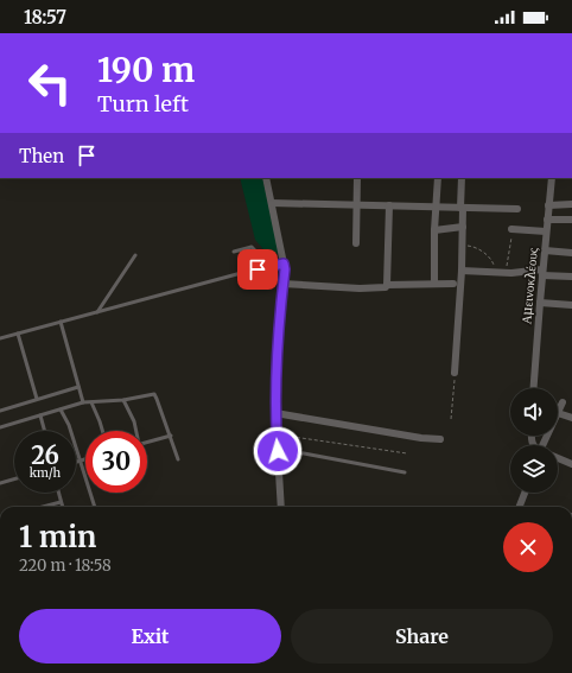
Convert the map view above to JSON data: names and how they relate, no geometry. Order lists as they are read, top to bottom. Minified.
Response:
{"streets":{"street":["Αμεινοκλέους"]},"page":{"status":"18:57","turn":["190 m","Turn left"],"then":"Then","speed":"26 km/h","limit":"30","heading":["1 min","220 m · 18:58"],"buttons":["Exit","Share"]}}
